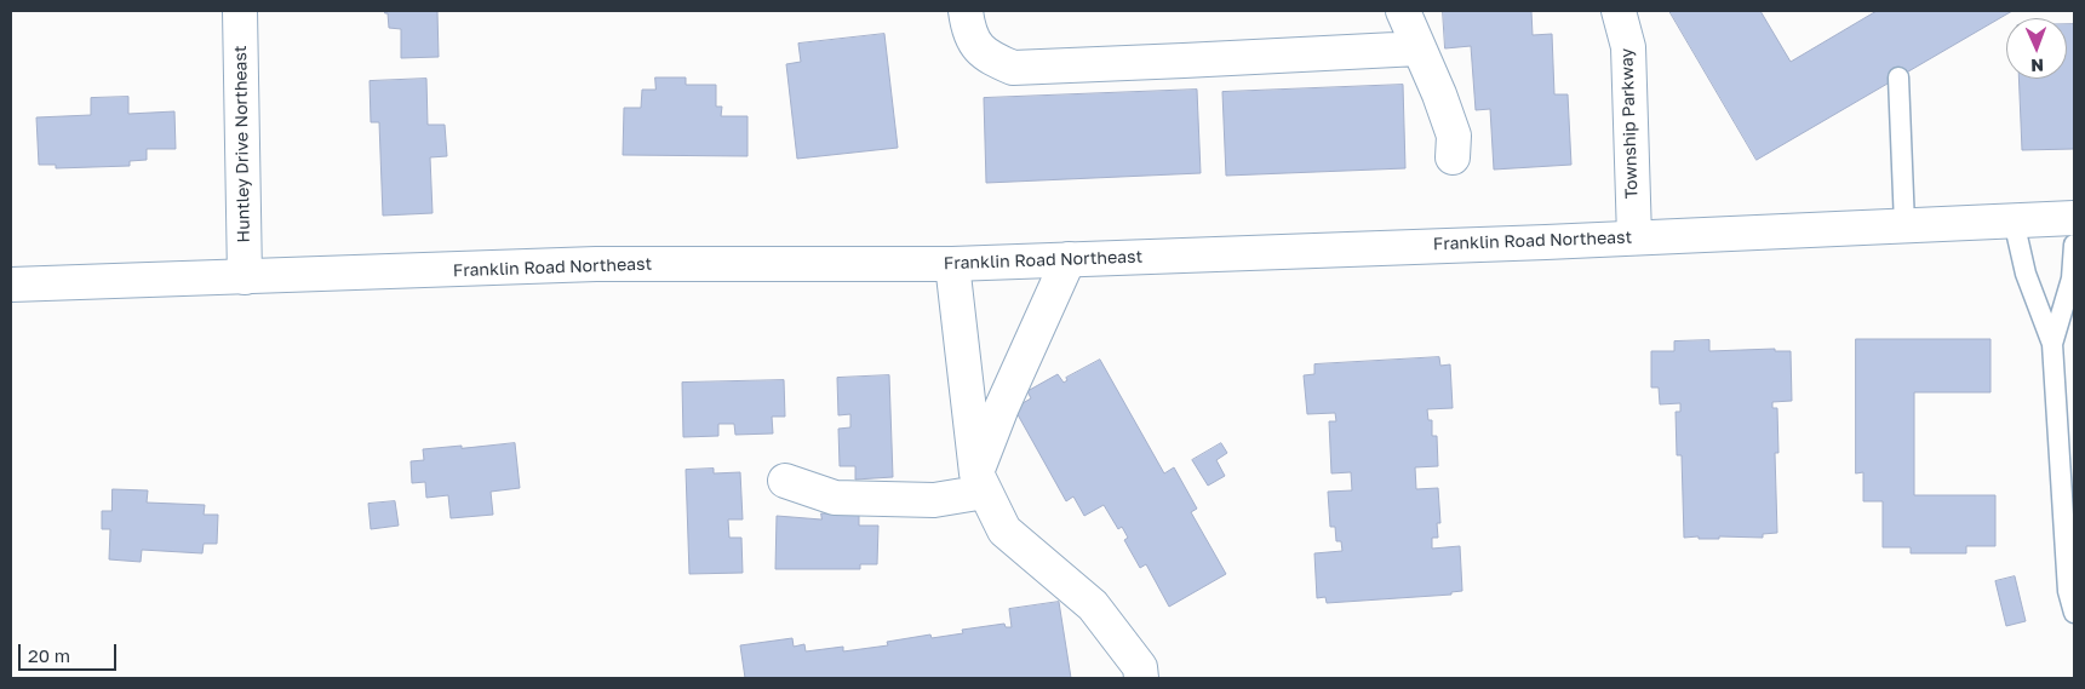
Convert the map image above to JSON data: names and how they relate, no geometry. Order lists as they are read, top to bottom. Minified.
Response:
{"streets":{"street":["Township Parkway","Huntley Drive Northeast","Franklin Road Northeast"]},"crossings":[["Township Parkway","Franklin Road Northeast"],["Huntley Drive Northeast","Franklin Road Northeast"]],"scale_bar":"20 m","north":"bottom"}
